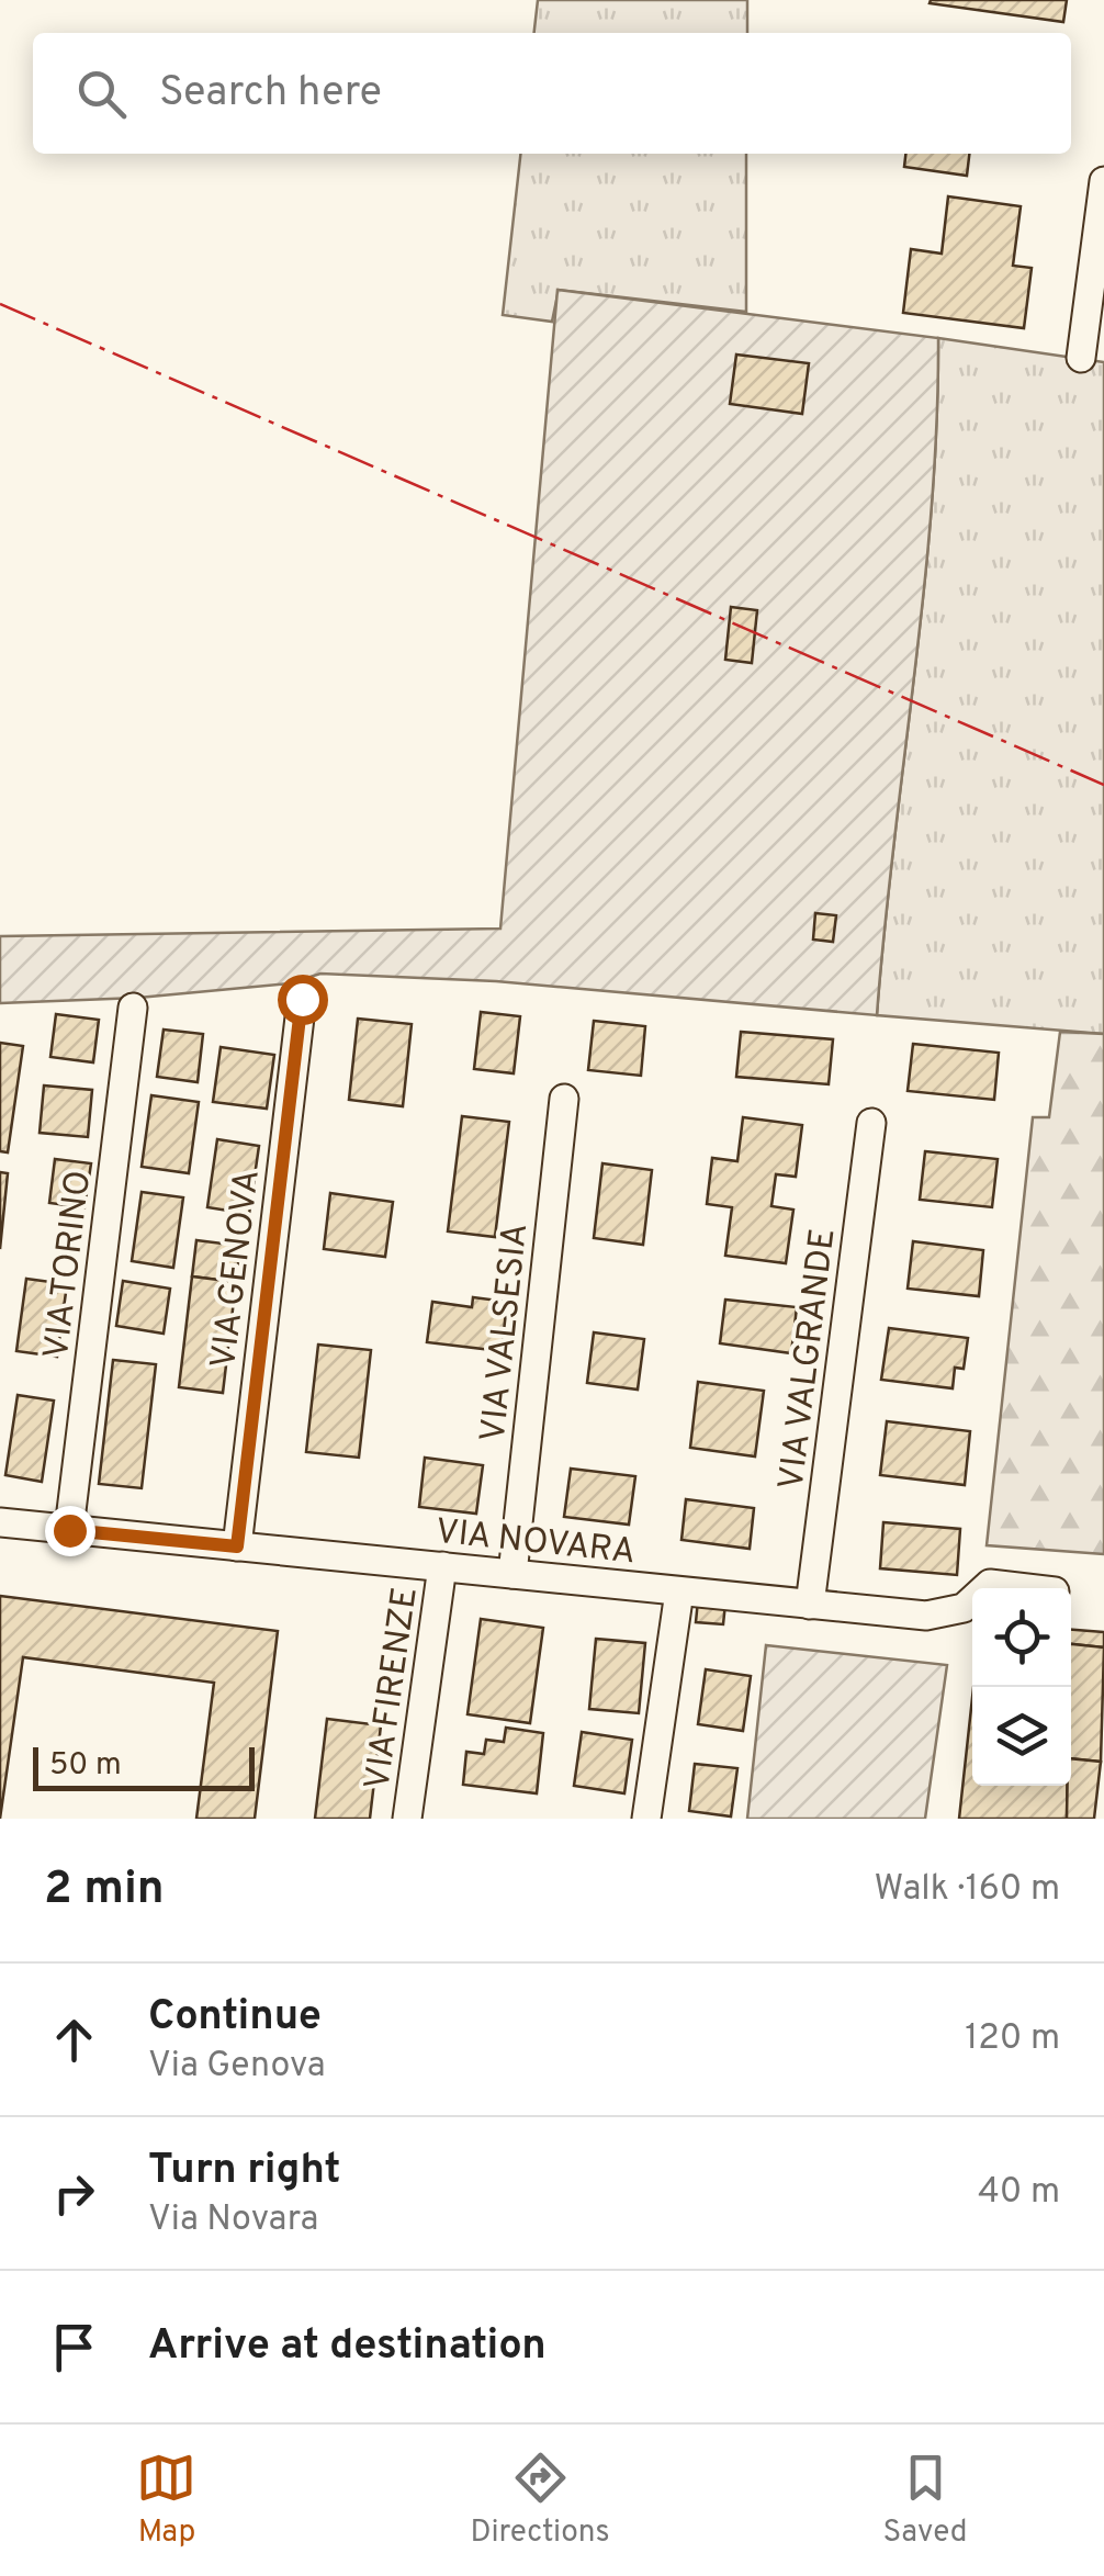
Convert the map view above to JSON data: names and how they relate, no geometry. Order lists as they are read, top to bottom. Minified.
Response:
{"streets":{"street":["VIA TORINO","VIA GENOVA","VIA VALSESIA","VIA VALGRANDE","VIA NOVARA","VIA FIRENZE"]},"crossings":[["VIA TORINO","VIA NOVARA"],["VIA GENOVA","VIA NOVARA"],["VIA VALSESIA","VIA NOVARA"],["VIA VALGRANDE","VIA NOVARA"],["VIA NOVARA","VIA FIRENZE"]],"scale_bar":"50 m","page":{"search":"Search here","scale":"50 m","heading":["2 min","Walk · 160 m"],"list":[["Continue","Via Genova","120 m"],["Turn right","Via Novara","40 m"],"Arrive at destination"],"nav":["Map","Directions","Saved"]}}
